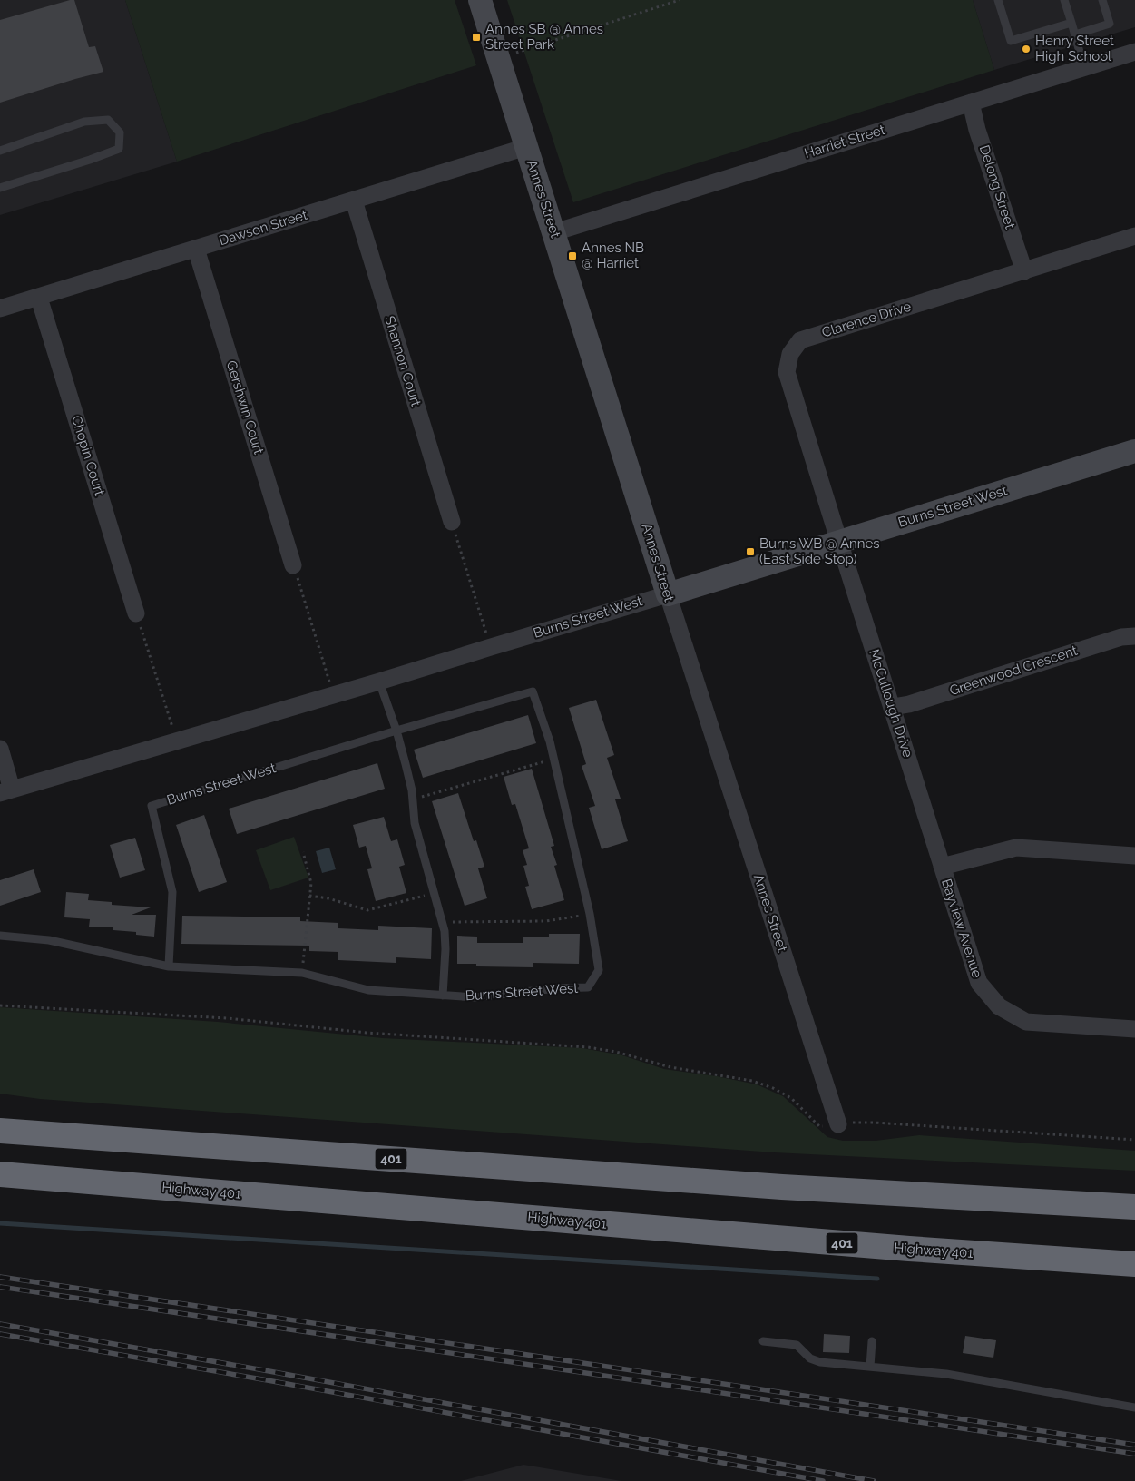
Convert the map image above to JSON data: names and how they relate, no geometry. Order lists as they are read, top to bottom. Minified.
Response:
{"streets":{"highway":["401","Highway 401"],"street":["Harriet Street","Delong Street","Annes Street","Dawson Street","Clarence Drive","Shannon Court","Gershwin Court","Chopin Court","Burns Street West","Greenwood Crescent","McCullough Drive","Bayview Avenue"]},"crossings":[["Harriet Street","Delong Street"],["Harriet Street","Annes Street"],["Delong Street","Clarence Drive"],["Annes Street","Dawson Street"],["Annes Street","Burns Street West"],["Dawson Street","Shannon Court"],["Dawson Street","Gershwin Court"],["Dawson Street","Chopin Court"],["Clarence Drive","Burns Street West"],["Clarence Drive","McCullough Drive"],["Burns Street West","McCullough Drive"],["Greenwood Crescent","McCullough Drive"],["McCullough Drive","Bayview Avenue"]],"places":{"transit":["Annes SB @ Annes Street Park","Annes NB @ Harriet","Burns WB @ Annes (East Side Stop)"],"other":["Henry Street High School"]}}
